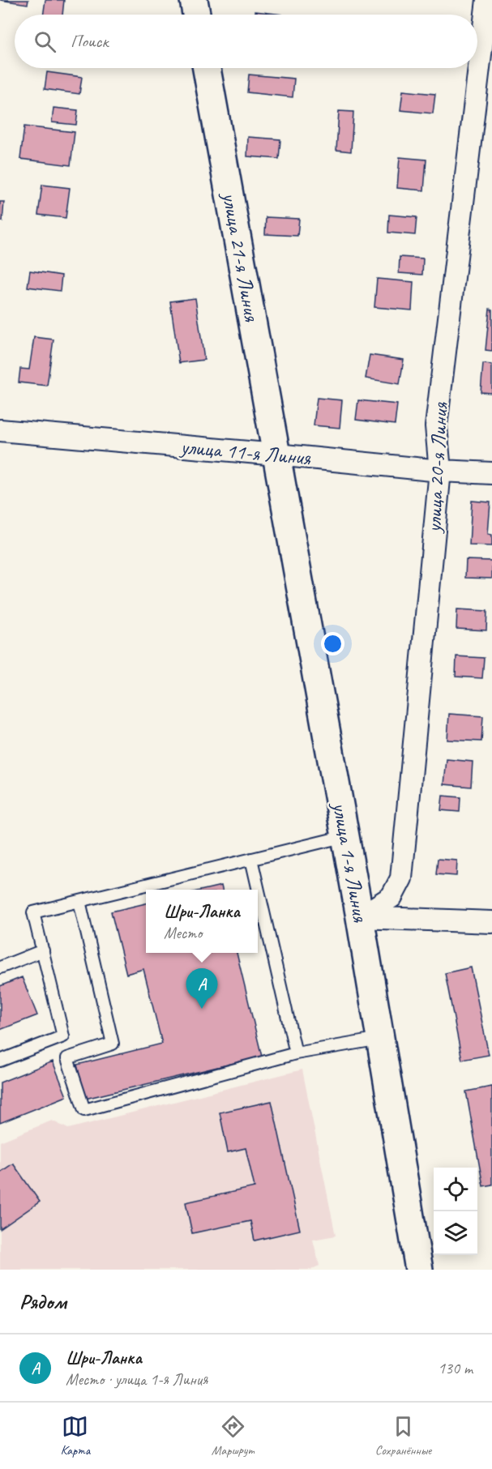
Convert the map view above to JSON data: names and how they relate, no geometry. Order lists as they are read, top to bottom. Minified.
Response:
{"streets":{"main road":["улица 21-я Линия","улица 1-я Линия"],"street":["улица 11-я Линия","улица 20-я Линия"]},"crossings":[["улица 21-я Линия","улица 11-я Линия"],["улица 21-я Линия","улица 1-я Линия"],["улица 11-я Линия","улица 20-я Линия"],["улица 11-я Линия","улица 1-я Линия"],["улица 20-я Линия","улица 1-я Линия"]],"page":{"search":"Поиск","popup":["Шри-Ланка","Место"],"pins":"A","heading":"Рядом","list":[{"mark":"A","name":"Шри-Ланка","note":"Место · улица 1-я Линия","value":"130 m"}],"nav":["Карта","Маршрут","Сохранённые"]}}
